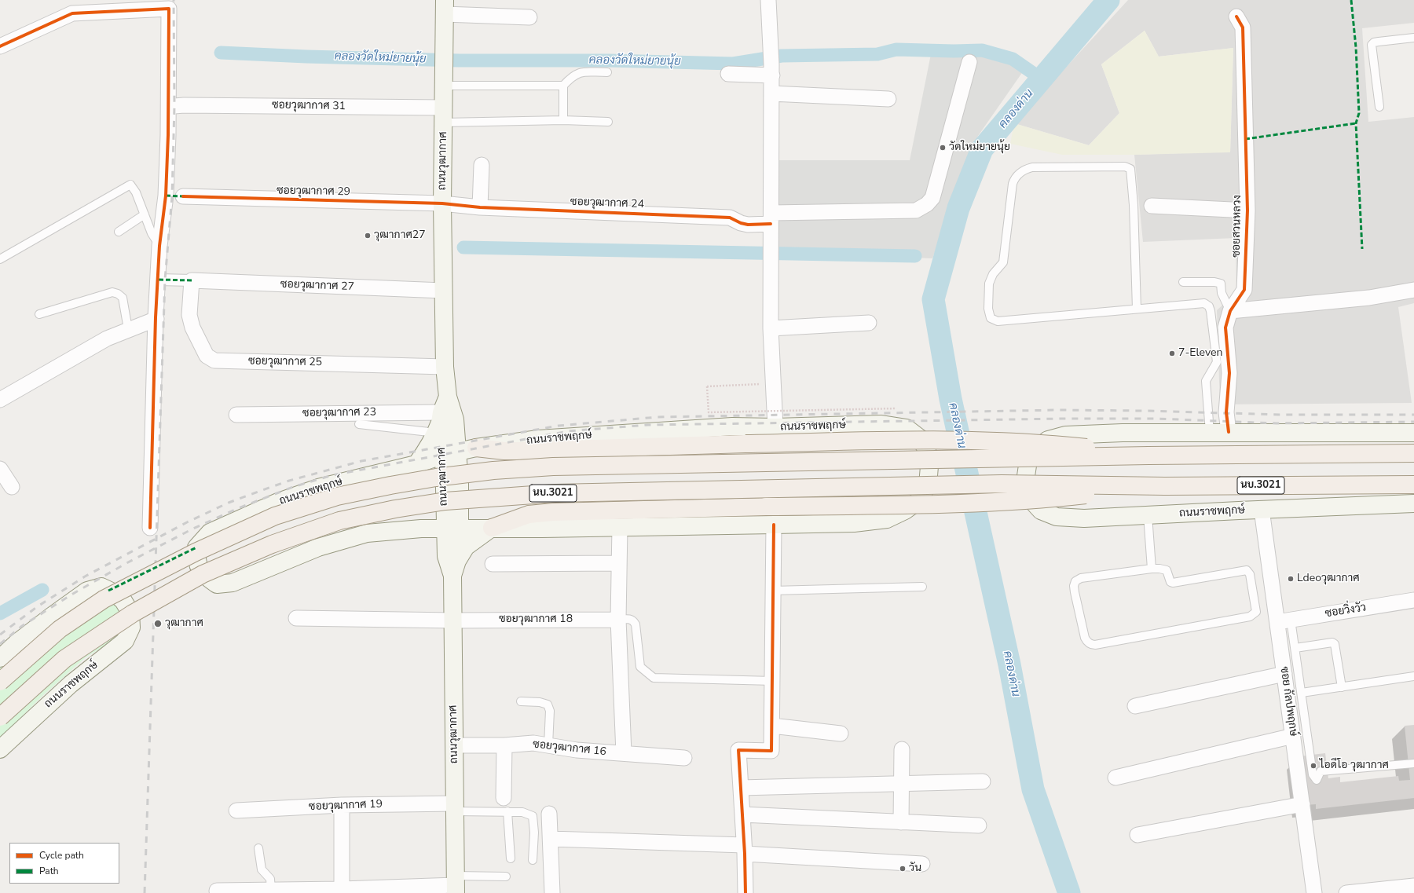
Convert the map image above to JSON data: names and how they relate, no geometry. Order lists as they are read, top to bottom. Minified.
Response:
{"streets":{"main road":["ถนนวุฒากาศ","ถนนราชพฤกษ์","นบ.3021"],"street":["ซอยวุฒากาศ 31","ซอยวุฒากาศ 29","ซอยวุฒากาศ 24","ซอยสวนหลวง","ซอยวุฒากาศ 27","ซอยวุฒากาศ 25","ซอยวุฒากาศ 23","ซอยวิ่งวัว","ซอยวุฒากาศ 18","ซอย กัลปพฤกษ์","ซอยวุฒากาศ 16","ซอยวุฒากาศ 19"]},"crossings":[["ซอยวุฒากาศ 31","ถนนวุฒากาศ"],["ถนนวุฒากาศ","ซอยวุฒากาศ 29"],["ถนนวุฒากาศ","ซอยวุฒากาศ 24"],["ถนนวุฒากาศ","ซอยวุฒากาศ 27"],["ถนนวุฒากาศ","ซอยวุฒากาศ 25"],["ถนนวุฒากาศ","ซอยวุฒากาศ 23"],["ถนนวุฒากาศ","ถนนราชพฤกษ์"],["ถนนวุฒากาศ","ซอยวุฒากาศ 18"],["ถนนวุฒากาศ","ซอยวุฒากาศ 16"],["ถนนวุฒากาศ","ซอยวุฒากาศ 19"],["ซอยวุฒากาศ 29","ซอยวุฒากาศ 24"],["ซอยสวนหลวง","ถนนราชพฤกษ์"],["ซอยวุฒากาศ 27","ซอยวุฒากาศ 25"],["ถนนราชพฤกษ์","ซอย กัลปพฤกษ์"],["ซอยวิ่งวัว","ซอย กัลปพฤกษ์"]],"water":["คลองวัดใหม่ยายนุ้ย","คลองด่าน"],"places":["วัดใหม่ยายนุ้ย","วุฒากาศ27","7-Eleven","Ldeoวุฒากาศ","วุฒากาศ","ไอดีโอ วุฒากาศ","วัน"],"legend":["Cycle path","Path"]}
